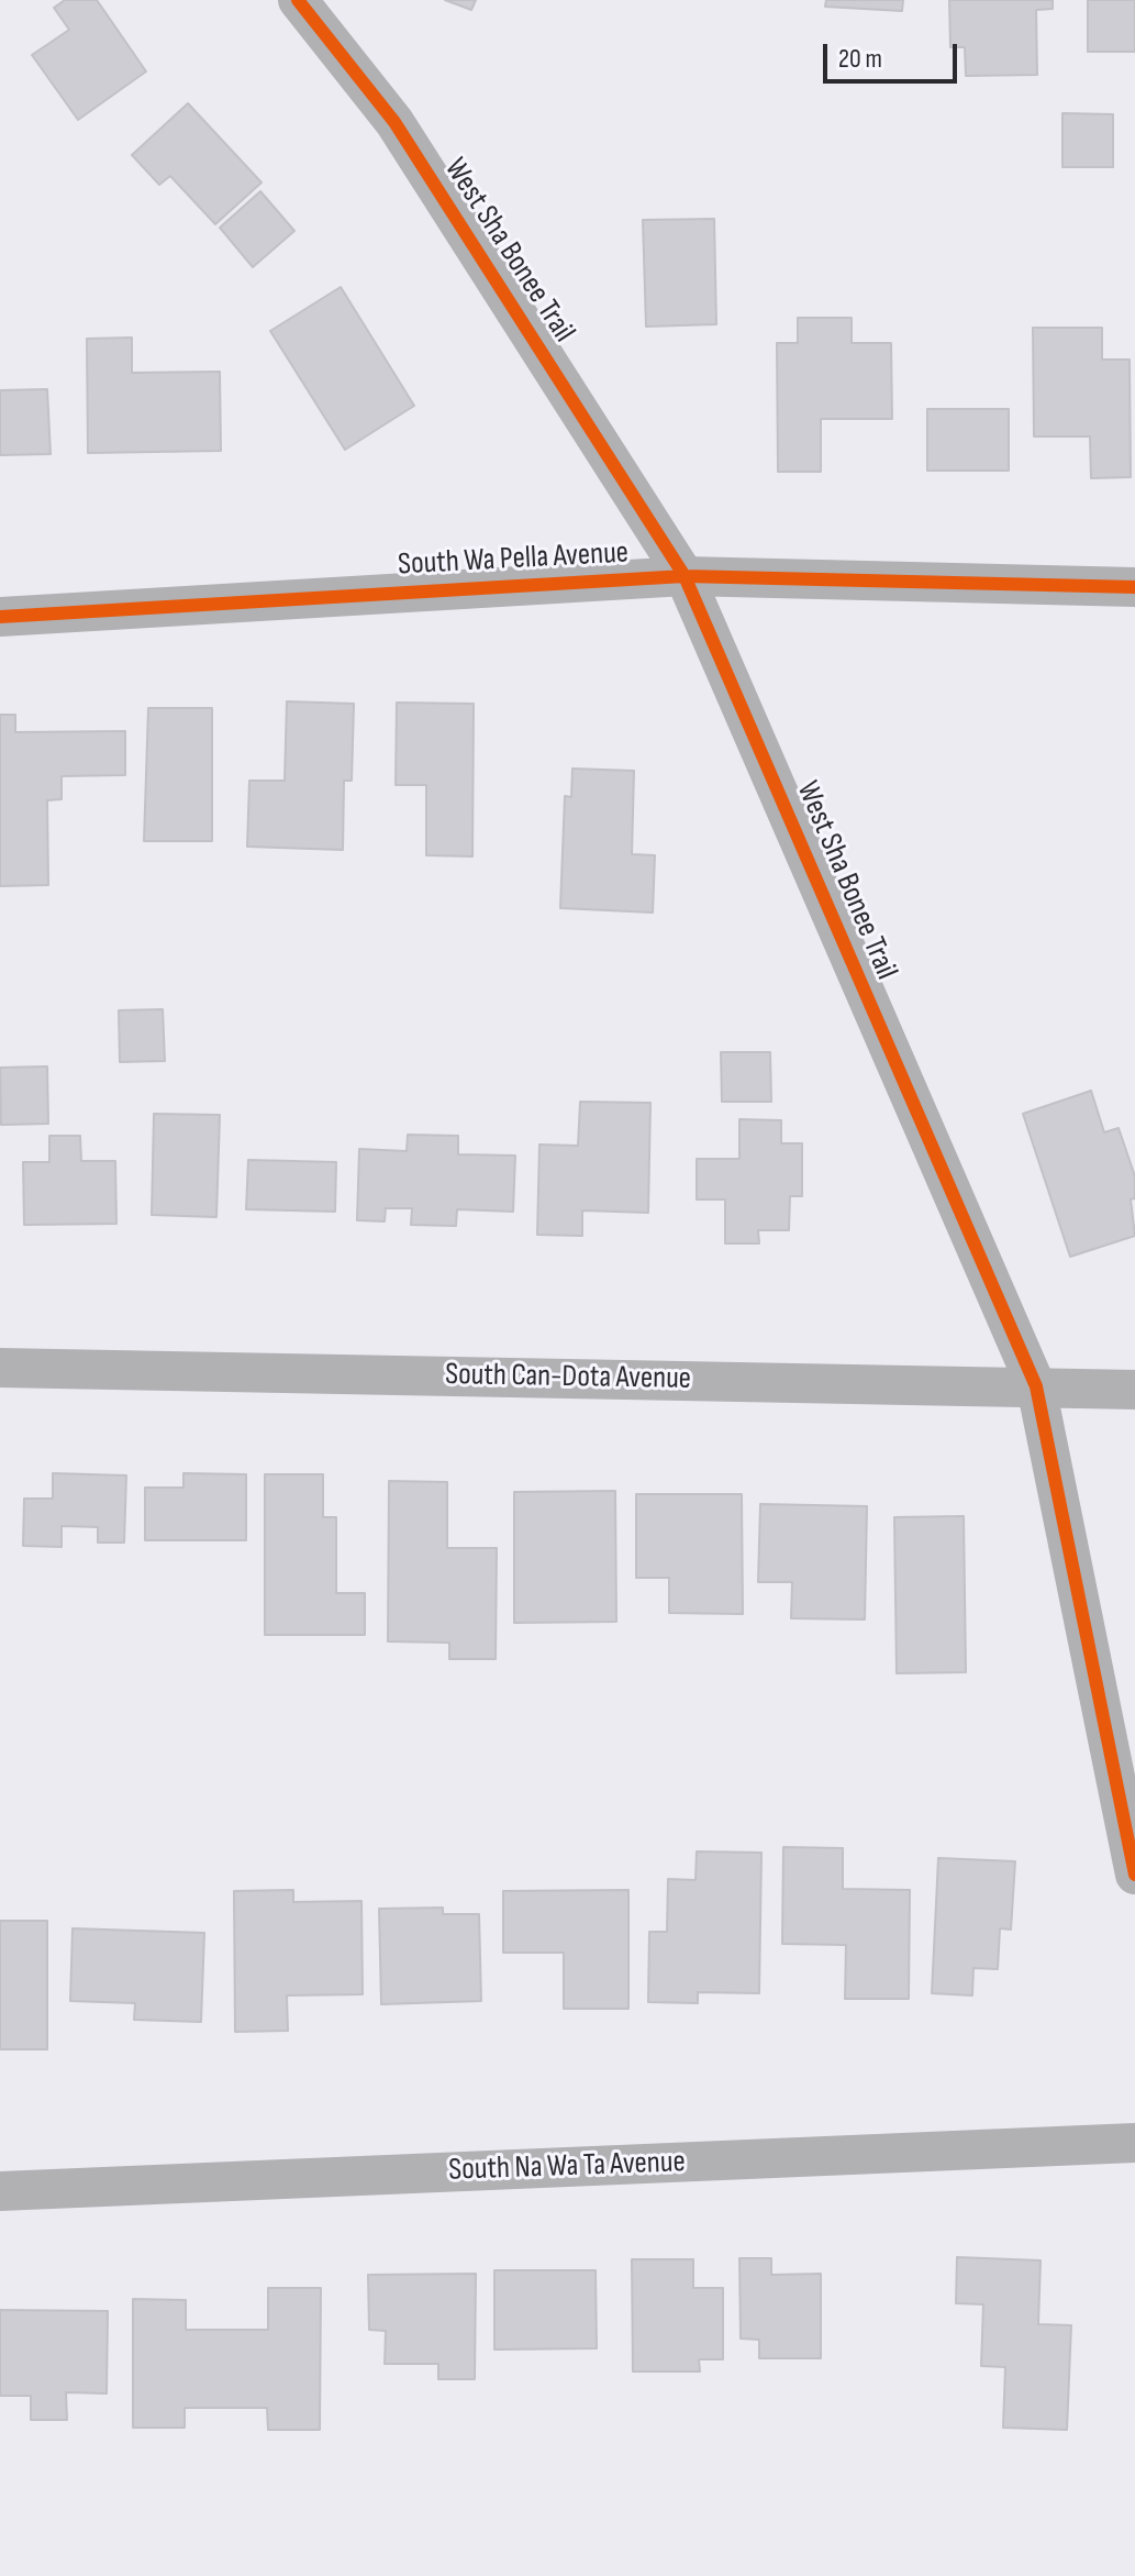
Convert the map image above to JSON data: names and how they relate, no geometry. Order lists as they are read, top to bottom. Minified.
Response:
{"streets":{"street":["West Sha Bonee Trail","South Wa Pella Avenue","South Can-Dota Avenue","South Na Wa Ta Avenue"]},"crossings":[["West Sha Bonee Trail","South Wa Pella Avenue"],["West Sha Bonee Trail","South Can-Dota Avenue"]],"scale_bar":"20 m"}
